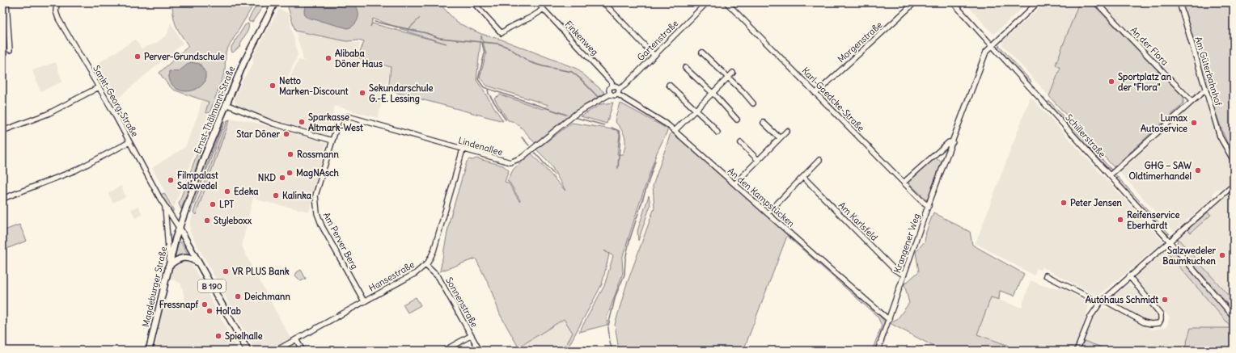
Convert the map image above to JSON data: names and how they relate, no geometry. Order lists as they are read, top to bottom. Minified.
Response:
{"streets":{"main road":["Ernst-Thälmann-Straße","B 190","Magdeburger Straße"],"street":["Finkenweg","Gartenstraße","Morgenstraße","An der Flora","Am Güterbahnhof","Karl-Gaedcke-Straße","Sankt-Georg-Straße","Schillerstraße","Lindenallee","An den Kampstücken","Am Karlsfeld","Am Perver Berg","Krangener Weg","Hansestraße","Sonnenstraße"]},"crossings":[["Finkenweg","Gartenstraße"],["Finkenweg","Lindenallee"],["Finkenweg","An den Kampstücken"],["Gartenstraße","Lindenallee"],["Gartenstraße","An den Kampstücken"],["Morgenstraße","Karl-Gaedcke-Straße"],["Karl-Gaedcke-Straße","Krangener Weg"],["Sankt-Georg-Straße","Ernst-Thälmann-Straße"],["Sankt-Georg-Straße","B 190"],["Sankt-Georg-Straße","Magdeburger Straße"],["Ernst-Thälmann-Straße","B 190"],["Ernst-Thälmann-Straße","Magdeburger Straße"],["Schillerstraße","Krangener Weg"],["Lindenallee","An den Kampstücken"],["Lindenallee","Am Perver Berg"],["Lindenallee","Hansestraße"],["An den Kampstücken","Krangener Weg"],["Am Karlsfeld","Krangener Weg"],["Am Perver Berg","Hansestraße"],["Hansestraße","Sonnenstraße"],["B 190","Magdeburger Straße"]],"places":["Perver-Grundschule","Alibaba Döner Haus","Sportplatz an der \"Flora\"","Netto Marken-Discount","Sekundarschule G.-E. Lessing","Sparkasse Altmark-West","Lumax Autoservice","Star Döner","Rossmann","GHG – SAW Oldtimerhandel","MagNAsch","NKD","Filmpalast Salzwedel","Edeka","Kalinka","Peter Jensen","LPT","Reifenservice Eberhardt","Styleboxx","Salzwedeler Baumkuchen","VR PLUS Bank","Deichmann","Autohaus Schmidt","Fressnapf","Hol'ab","Spielhalle"]}
